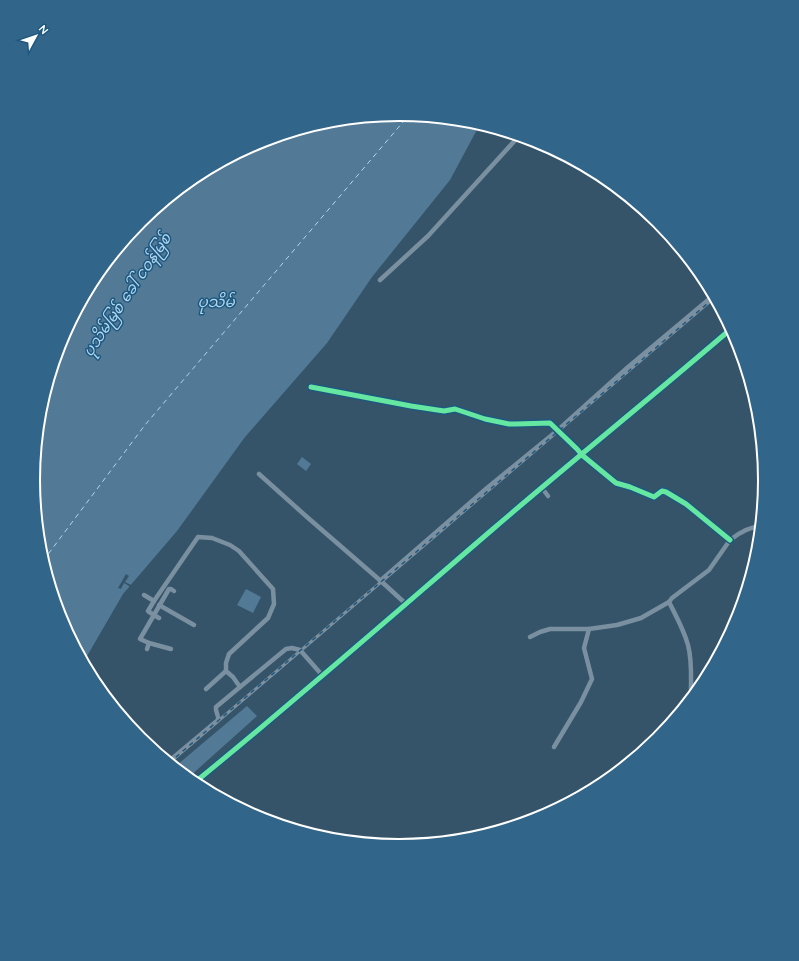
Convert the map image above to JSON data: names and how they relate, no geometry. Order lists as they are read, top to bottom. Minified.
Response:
{"water":["ပုသိမ်မြစ် ခေါ် ငဝန်မြစ်","ပုသိမ်"],"north":"top right"}
